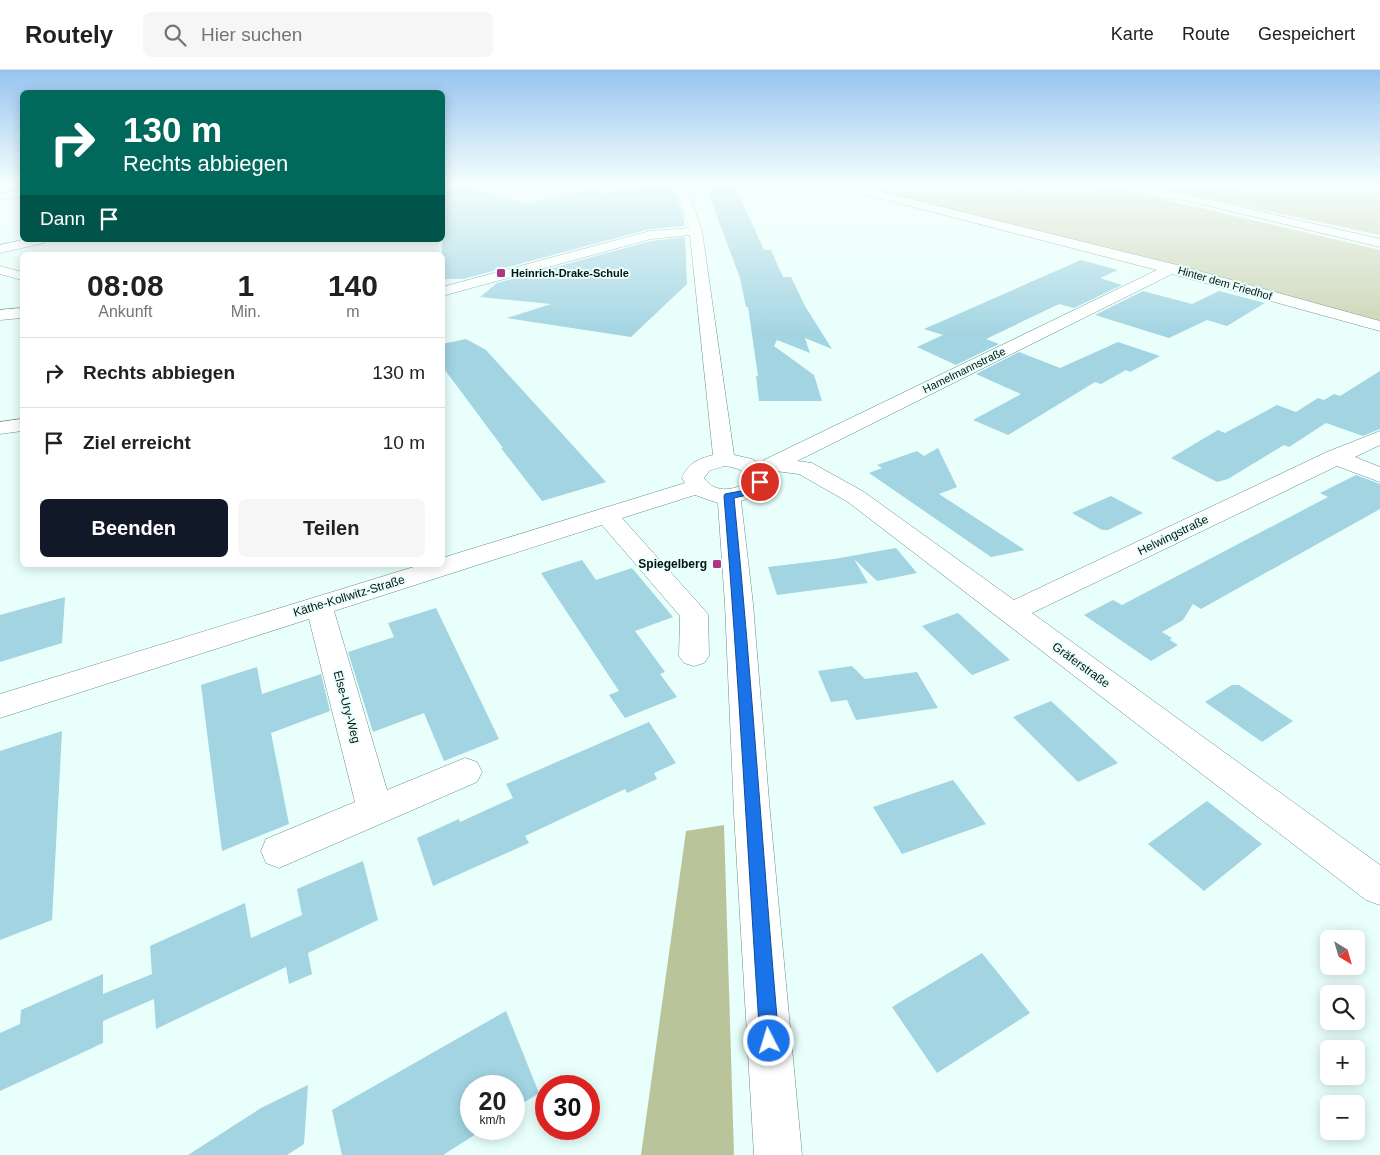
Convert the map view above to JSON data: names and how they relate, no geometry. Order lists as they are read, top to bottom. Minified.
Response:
{"streets":{"street":["Hinter dem Friedhof","Hamelmannstraße","Helwingstraße","Käthe-Kollwitz-Straße","Gräferstraße","Else-Ury-Weg"]},"crossings":[["Hinter dem Friedhof","Hamelmannstraße"],["Hamelmannstraße","Käthe-Kollwitz-Straße"],["Hamelmannstraße","Gräferstraße"],["Helwingstraße","Gräferstraße"],["Käthe-Kollwitz-Straße","Gräferstraße"],["Käthe-Kollwitz-Straße","Else-Ury-Weg"]],"places":{"transit":["Heinrich-Drake-Schule","Spiegelberg"]},"north":"bottom right","page":{"header":"Routely","search":"Hier suchen","nav":["Karte","Route","Gespeichert"],"turn":["130 m","Rechts abbiegen"],"then":"Dann","eta":["08:08","Ankunft","1","Min.","140","m"],"list":[{"name":"Rechts abbiegen","value":"130 m"},{"name":"Ziel erreicht","value":"10 m"}],"buttons":["Beenden","Teilen"],"map_buttons":["+","−"],"speed":"20 km/h","limit":"30"}}
